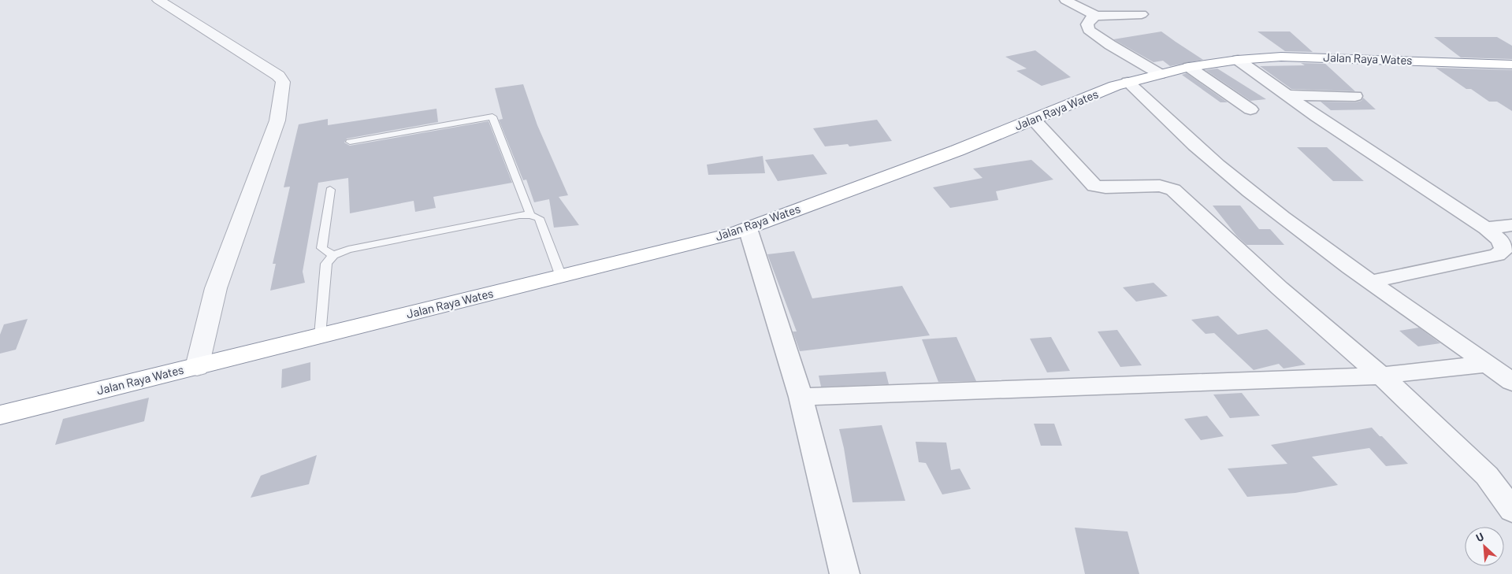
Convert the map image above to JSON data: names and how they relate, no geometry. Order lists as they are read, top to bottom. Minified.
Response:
{"streets":{"highway":["Jalan Raya Wates"]},"north":"top left"}
